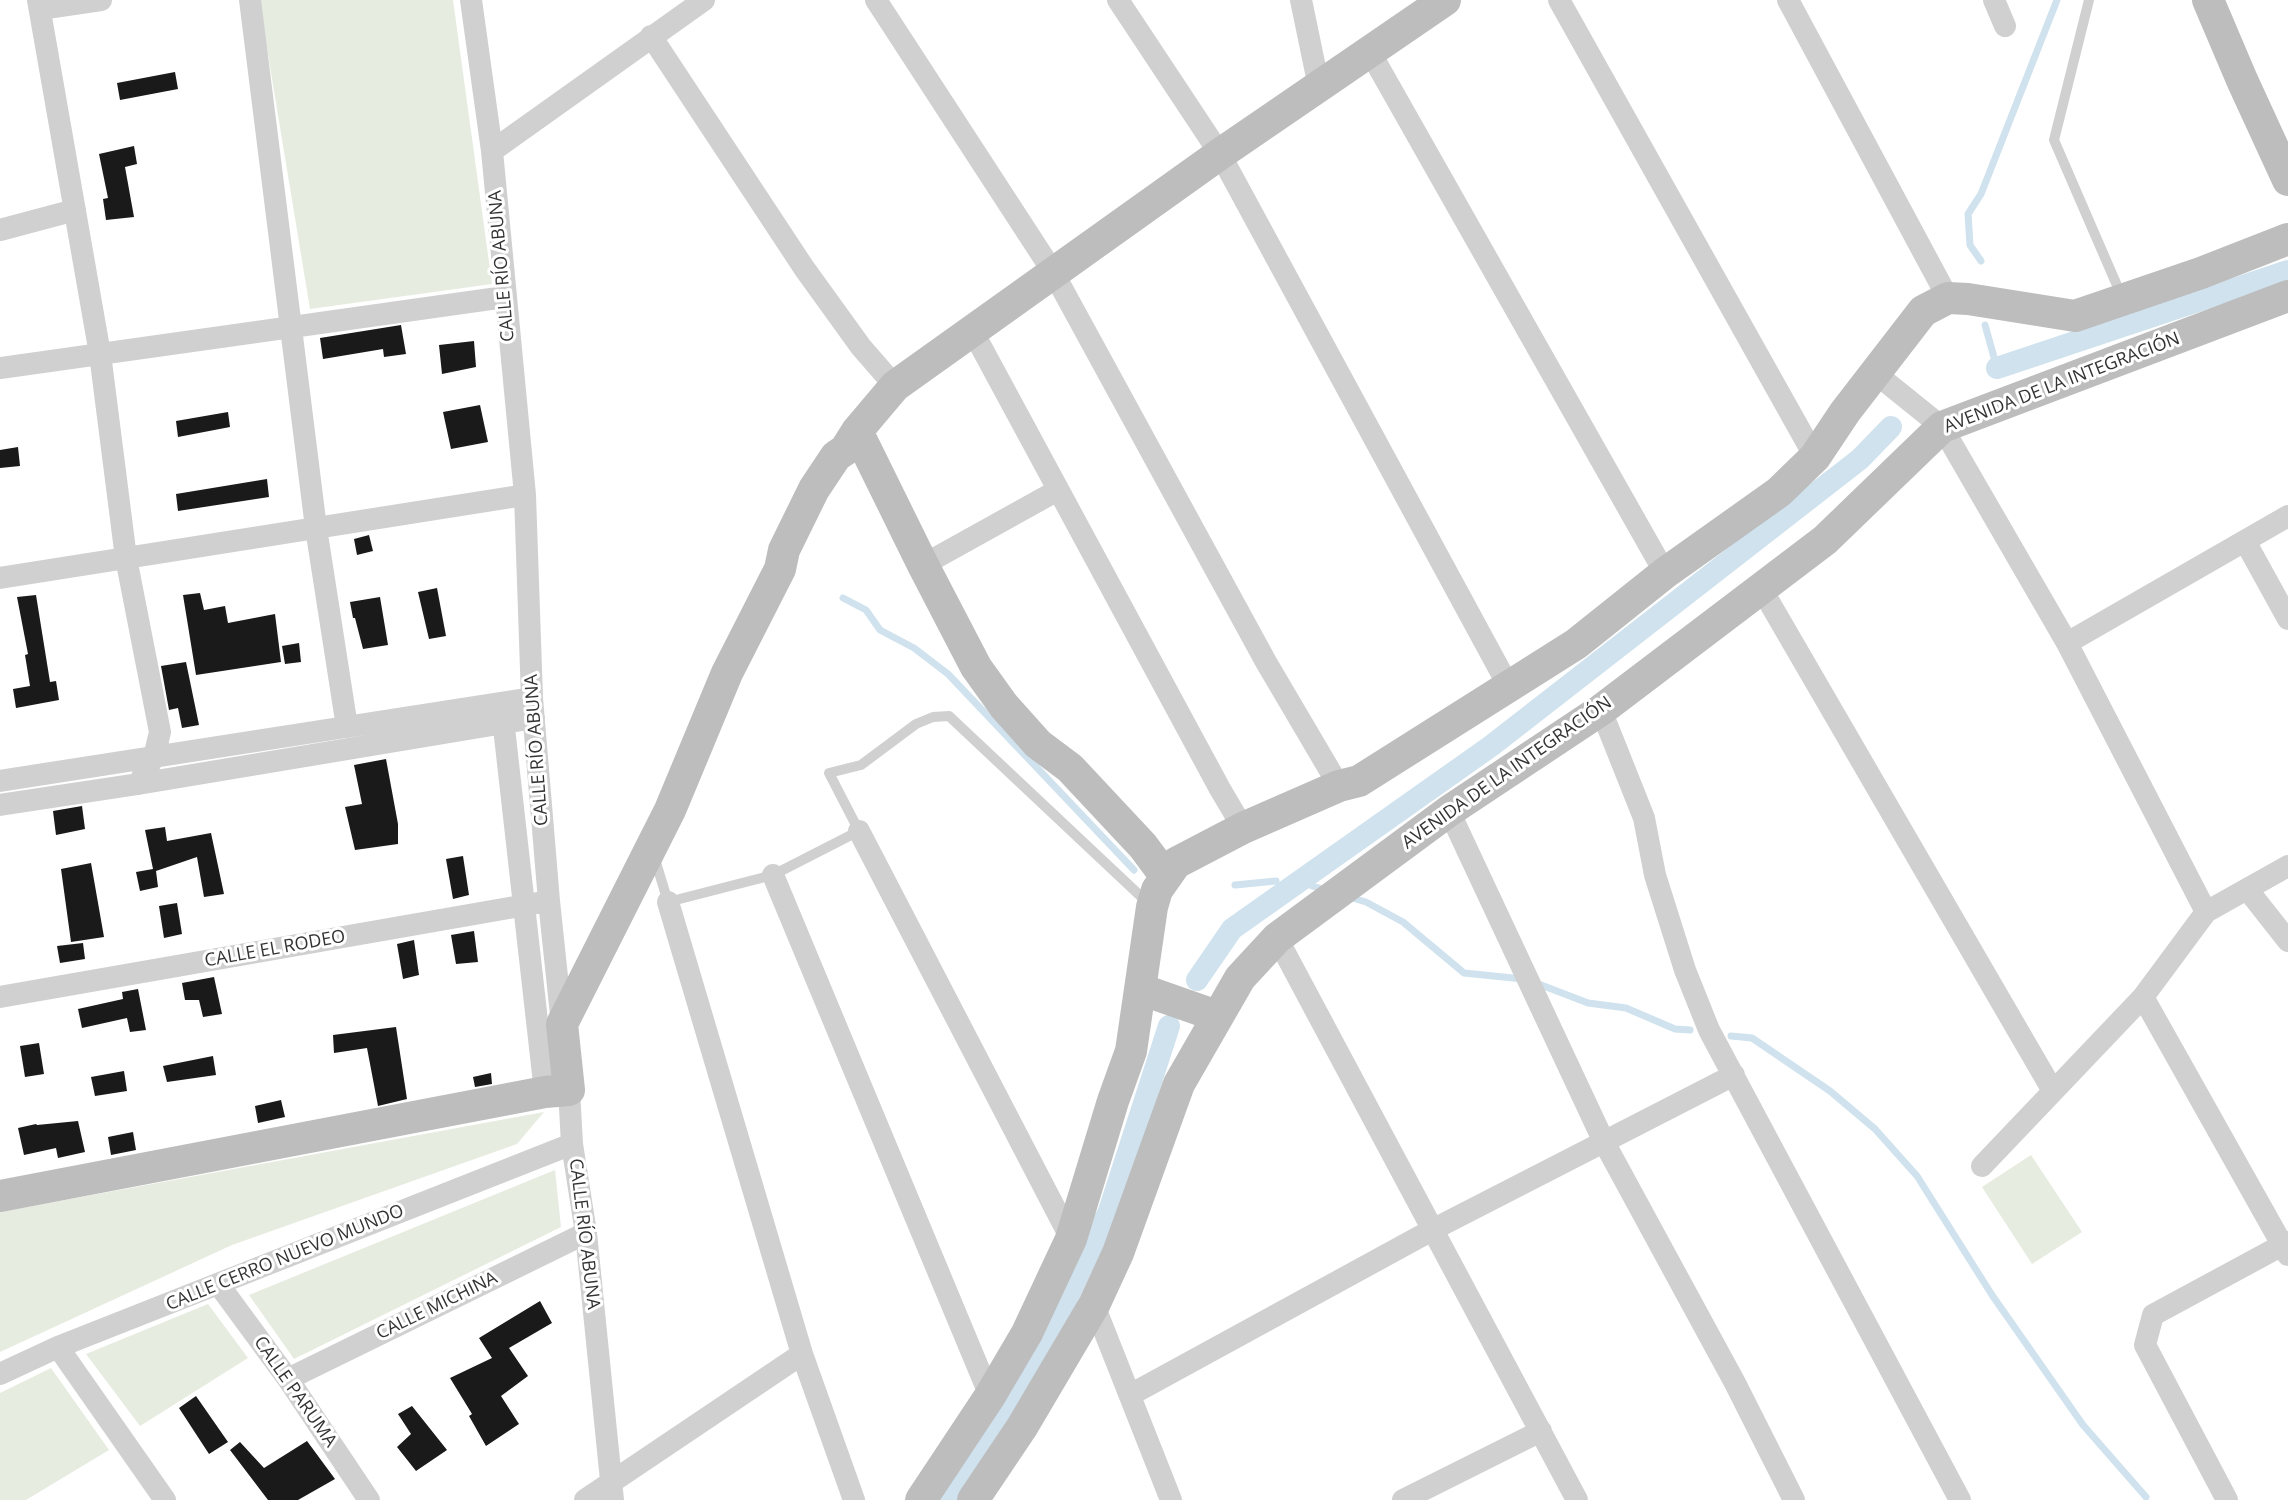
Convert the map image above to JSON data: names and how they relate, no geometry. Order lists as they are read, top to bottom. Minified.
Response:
{"streets":{"main road":["CALLE RÍO ABUNA","AVENIDA DE LA INTEGRACIÓN"],"street":["CALLE EL RODEO","CALLE CERRO NUEVO MUNDO","CALLE MICHINA","CALLE PARUMA"]},"crossings":[["CALLE RÍO ABUNA","CALLE EL RODEO"],["CALLE RÍO ABUNA","CALLE CERRO NUEVO MUNDO"],["CALLE RÍO ABUNA","CALLE MICHINA"],["CALLE CERRO NUEVO MUNDO","CALLE PARUMA"],["CALLE MICHINA","CALLE PARUMA"]]}
